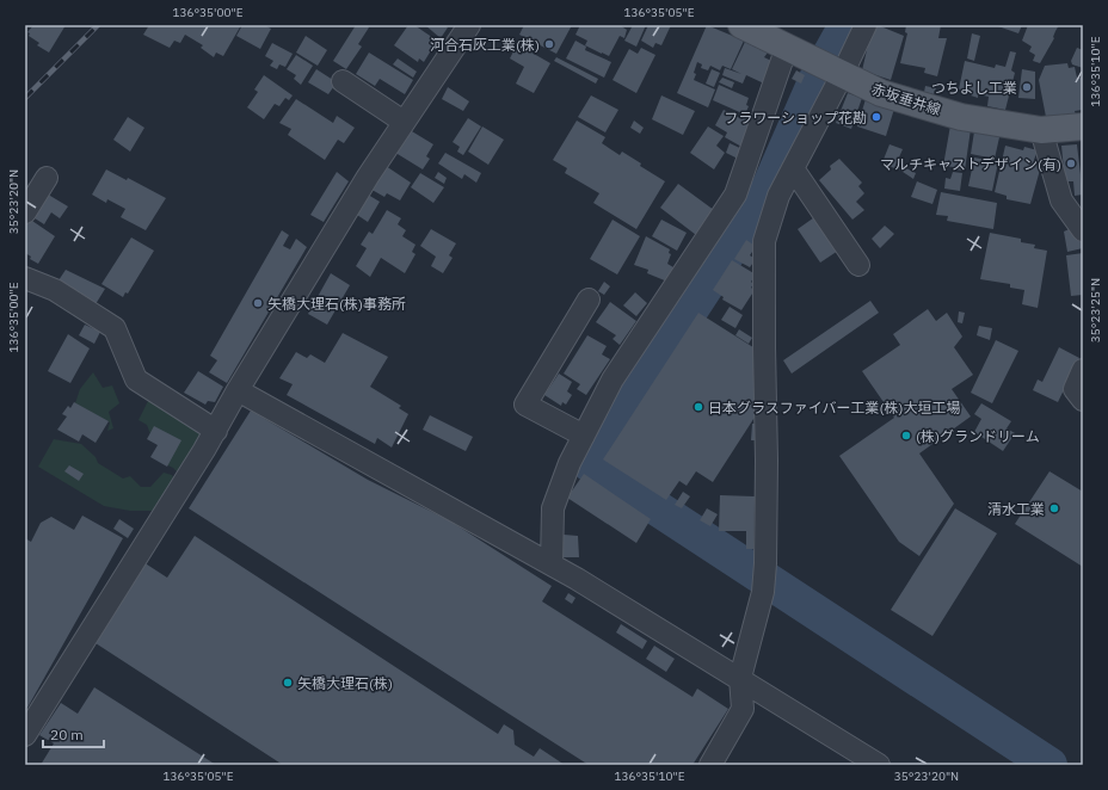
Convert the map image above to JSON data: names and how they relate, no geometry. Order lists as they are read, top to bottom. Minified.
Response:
{"streets":{"main road":["赤坂垂井線"]},"places":["河合石灰工業(株)","つちよし工業","フラワーショップ花勘","マルチキャストデザイン(有)","矢橋大理石(株)事務所","日本グラスファイバー工業(株)大垣工場","(株)グランドリーム","清水工業","矢橋大理石(株)"],"scale_bar":"20 m","coordinates":["136°35'00\"E","136°35'05\"E","136°35'10\"E","35°23'20\"N","35°23'25\"N"]}
